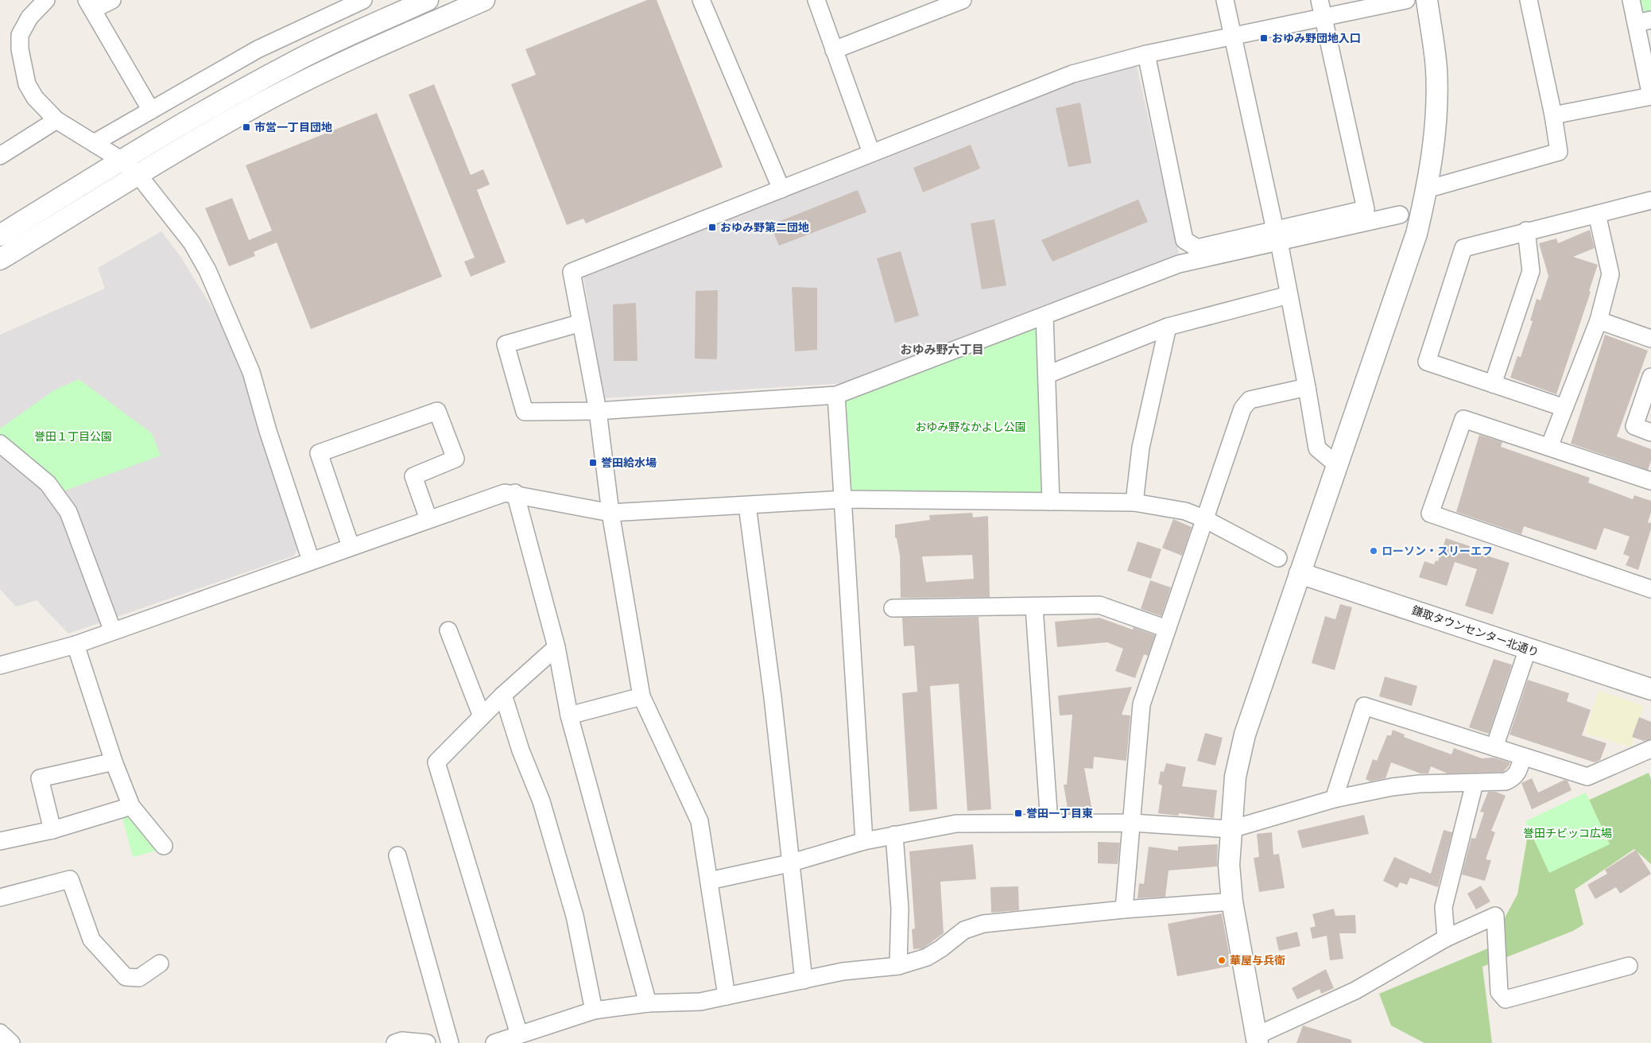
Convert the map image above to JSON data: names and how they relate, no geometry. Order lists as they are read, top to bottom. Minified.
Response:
{"streets":{"street":["鎌取タウンセンター北通り"]},"districts":["おゆみ野六丁目"],"parks":["おゆみ野なかよし公園","誉田１丁目公園","誉田チビッコ広場"],"places":{"transit":["おゆみ野団地入口","市営一丁目団地","おゆみ野第二団地","誉田給水場","誉田一丁目東"],"other":["ローソン・スリーエフ","華屋与兵衛"]}}
